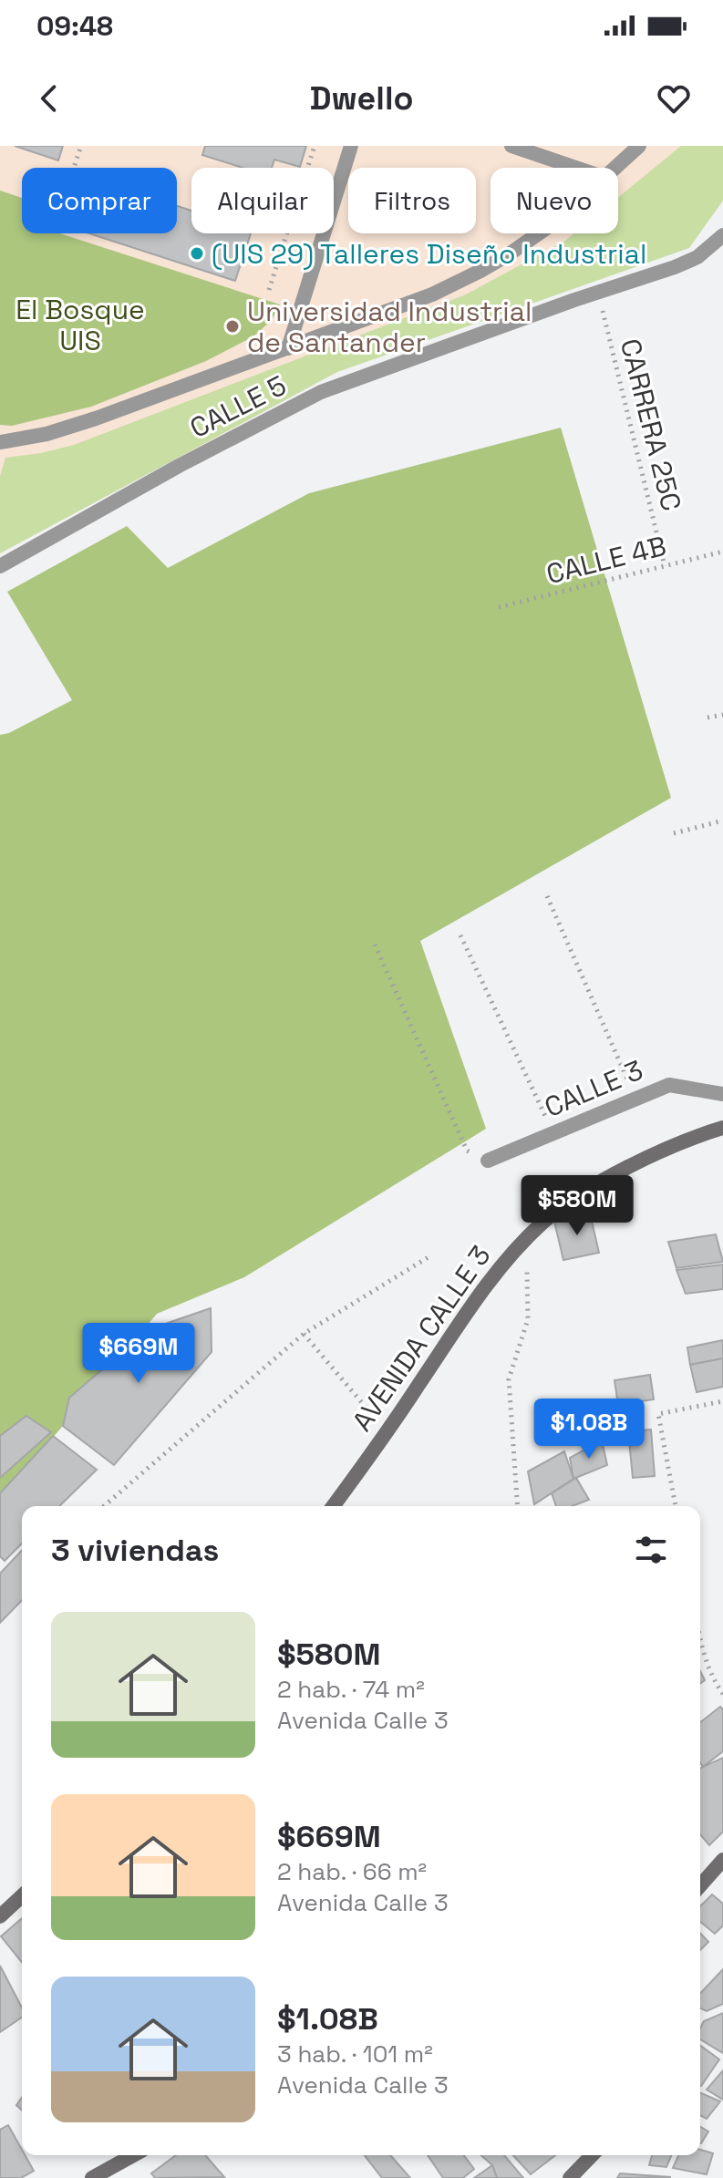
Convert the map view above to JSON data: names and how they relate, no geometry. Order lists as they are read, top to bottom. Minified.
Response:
{"streets":{"street":["CALLE 5","CALLE 3","AVENIDA CALLE 3"],"path":["CARRERA 25C","CALLE 4B"]},"crossings":[["CALLE 5","CARRERA 25C"],["CARRERA 25C","CALLE 4B"]],"parks":["El Bosque UIS"],"places":["(UIS 29) Talleres Diseño Industrial","Universidad Industrial de Santander"],"page":{"status":"09:48","header":"Dwello","chip":["Comprar","Alquilar","Filtros","Nuevo"],"price":["$580M","$669M","$1.08B"],"heading":"3 viviendas","list":[{"name":"$580M","note":"2 hab. · 74 m² · Avenida Calle 3"},{"name":"$669M","note":"2 hab. · 66 m² · Avenida Calle 3"},{"name":"$1.08B","note":"3 hab. · 101 m² · Avenida Calle 3"}]}}
